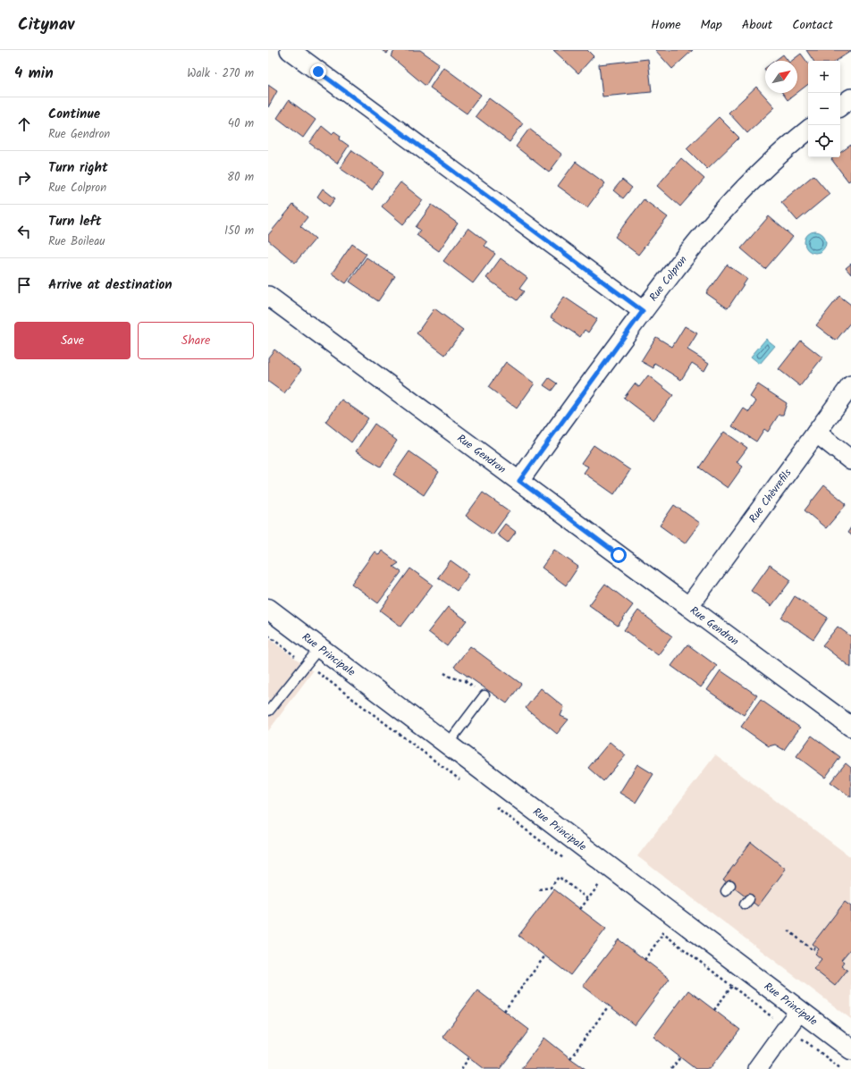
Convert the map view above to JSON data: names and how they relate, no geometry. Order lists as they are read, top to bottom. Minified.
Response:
{"streets":{"street":["Rue Colpron","Rue Gendron","Rue Chèvrefils","Rue Principale"]},"crossings":[["Rue Colpron","Rue Gendron"],["Rue Gendron","Rue Chèvrefils"]],"north":"top right","page":{"header":"Citynav","nav":["Home","Map","About","Contact"],"heading":["4 min","Walk · 270 m"],"map_buttons":["+","−"],"list":[["Continue","Rue Gendron","40 m"],["Turn right","Rue Colpron","80 m"],["Turn left","Rue Boileau","150 m"],"Arrive at destination"],"buttons":["Save","Share"]}}
